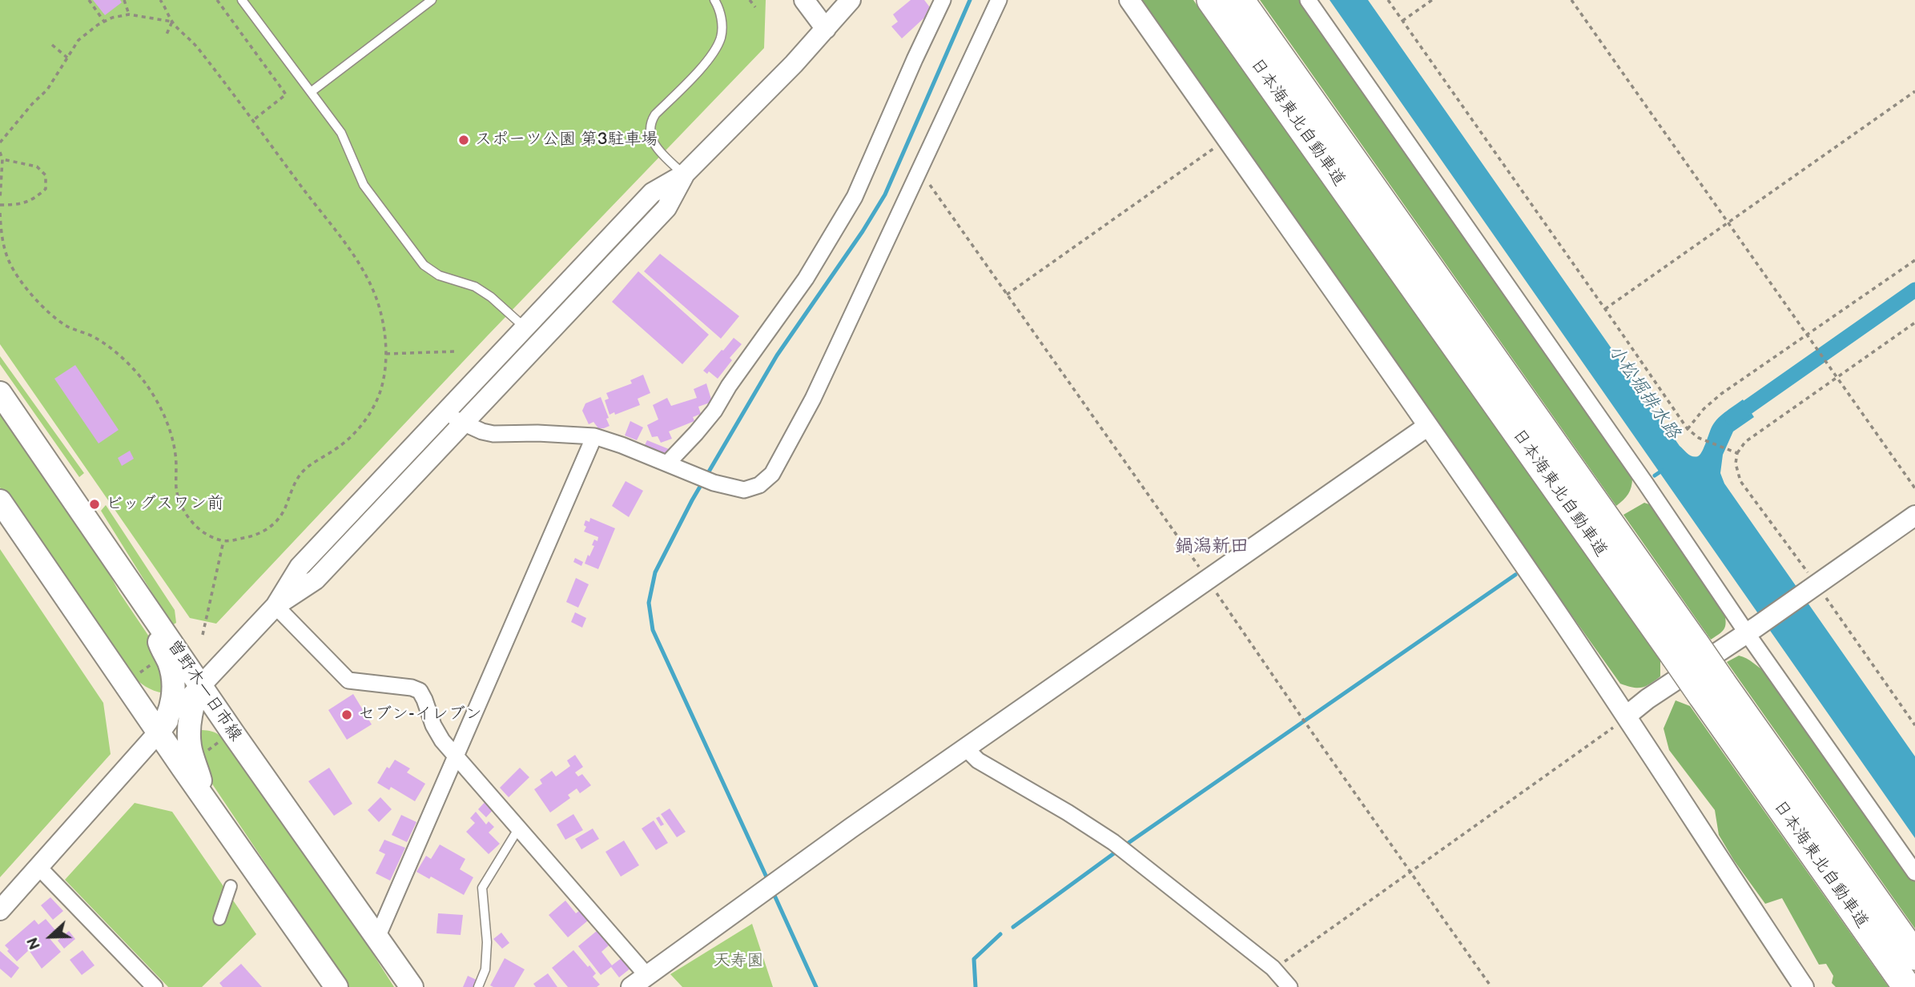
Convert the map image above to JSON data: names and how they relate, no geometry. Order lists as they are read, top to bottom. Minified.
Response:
{"streets":{"highway":["日本海東北自動車道"],"main road":["曽野木一日市線"]},"districts":["鍋潟新田"],"water":["小松堀排水路"],"parks":["天寿園"],"places":["スポーツ公園 第3駐車場","ビッグスワン前","セブン-イレブン"],"north":"left"}
